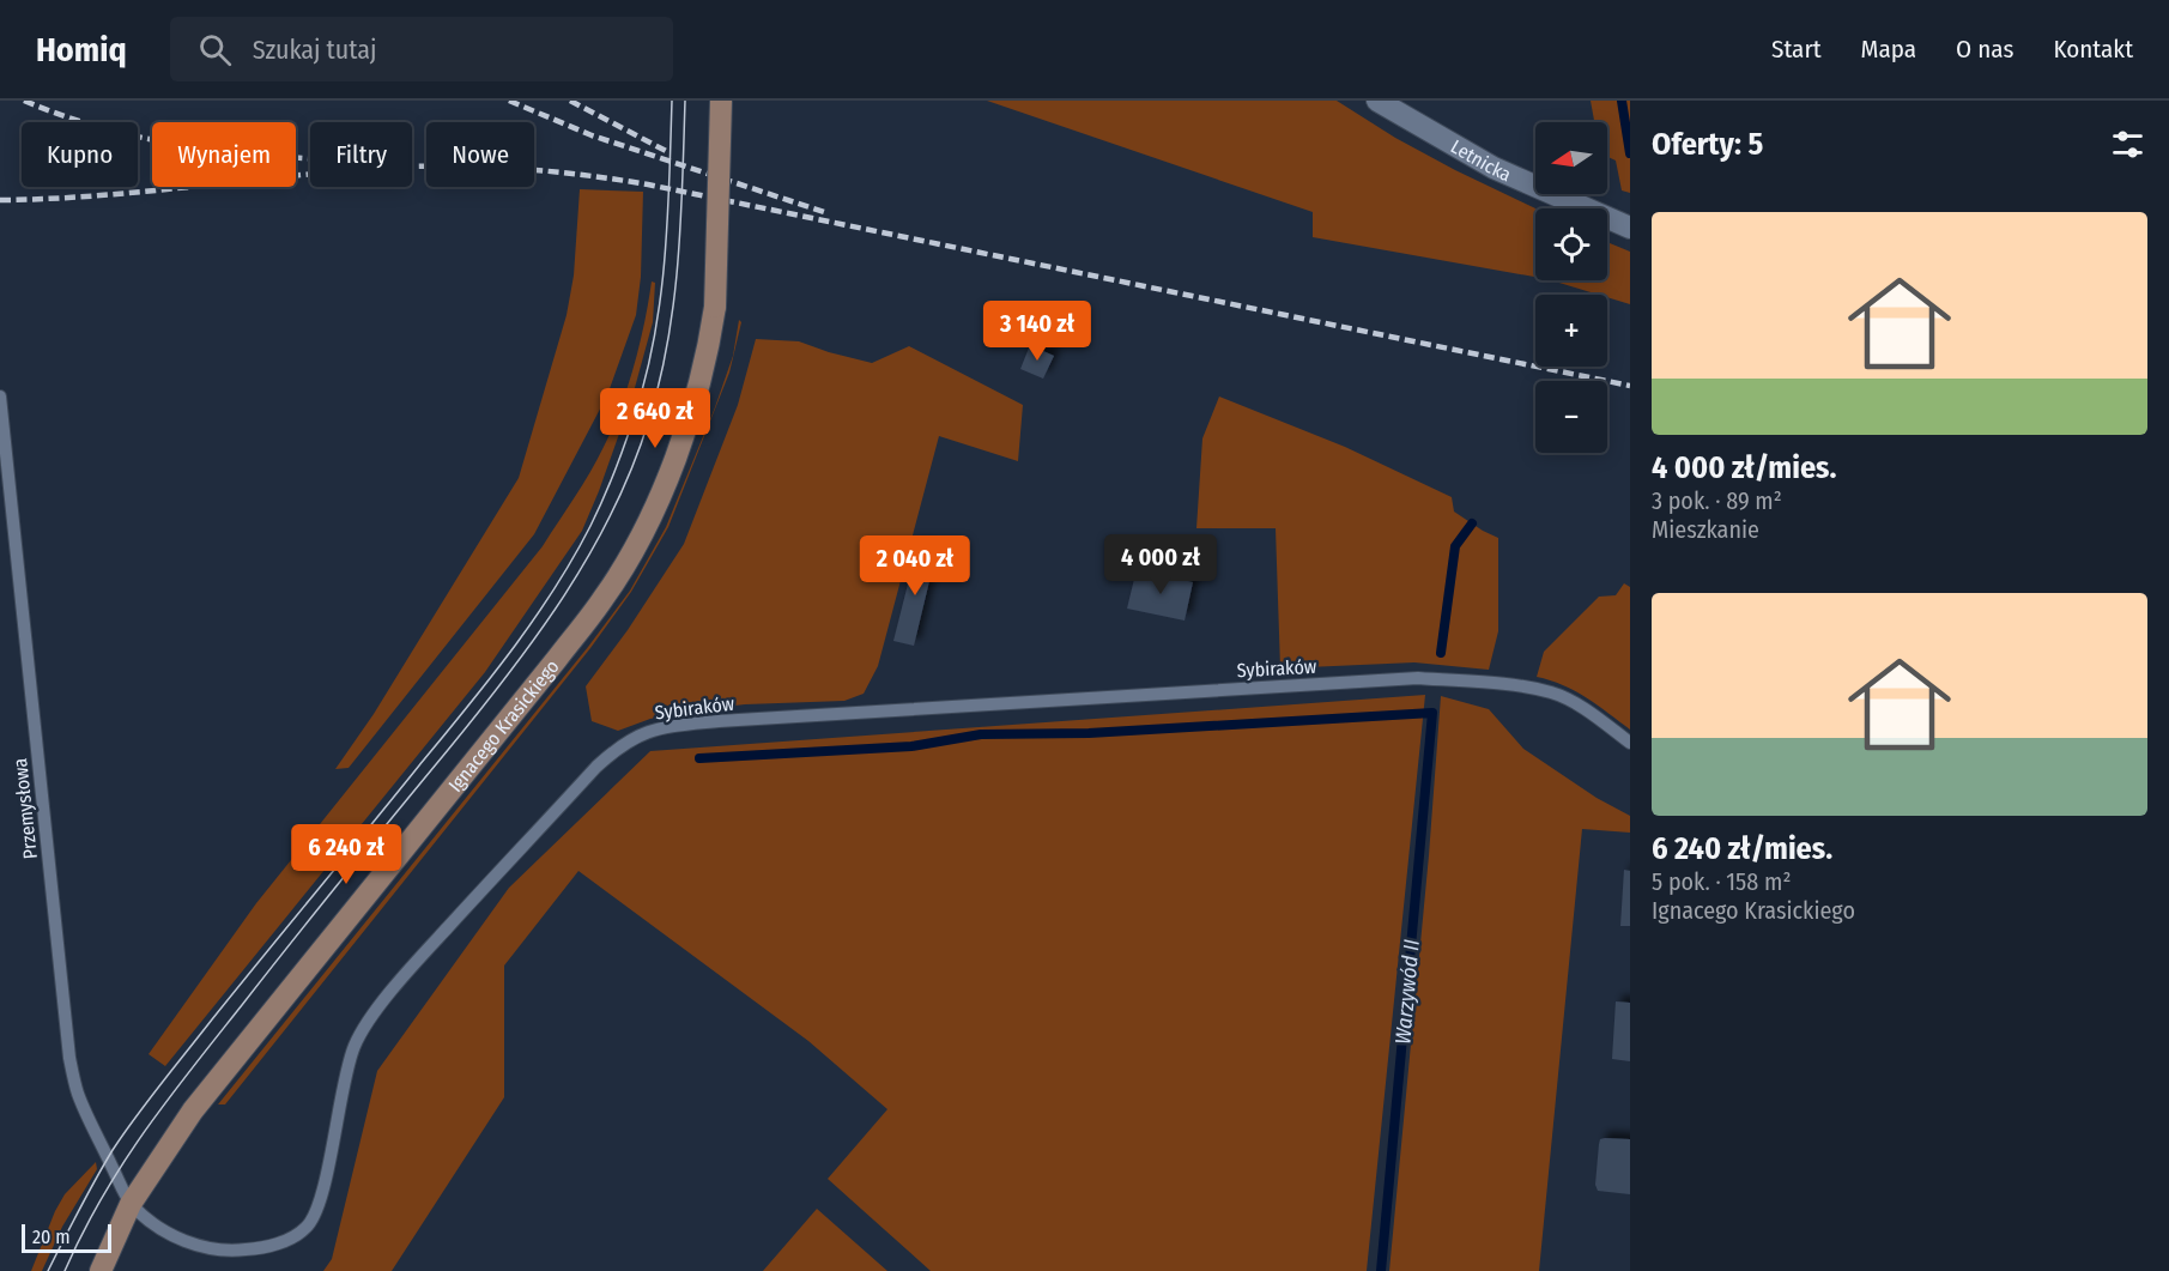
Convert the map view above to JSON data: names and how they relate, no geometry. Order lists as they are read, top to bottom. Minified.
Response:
{"streets":{"street":["Letnicka","Ignacego Krasickiego"],"lane":["Sybiraków","Przemysłowa"]},"crossings":[["Sybiraków","Ignacego Krasickiego"],["Sybiraków","Przemysłowa"],["Ignacego Krasickiego","Przemysłowa"]],"water":["Warzywód II"],"scale_bar":"20 m","north":"left","page":{"header":"Homiq","search":"Szukaj tutaj","nav":["Start","Mapa","O nas","Kontakt"],"heading":"Oferty: 5","map_buttons":["+","−"],"chip":["Kupno","Wynajem","Filtry","Nowe"],"list":[{"name":"4 000 zł/mies.","note":"3 pok. · 89 m² · Mieszkanie"},{"name":"6 240 zł/mies.","note":"5 pok. · 158 m² · Ignacego Krasickiego"}],"price":["3 140 zł","2 640 zł","4 000 zł","2 040 zł","6 240 zł"],"scale":"20 m"}}
